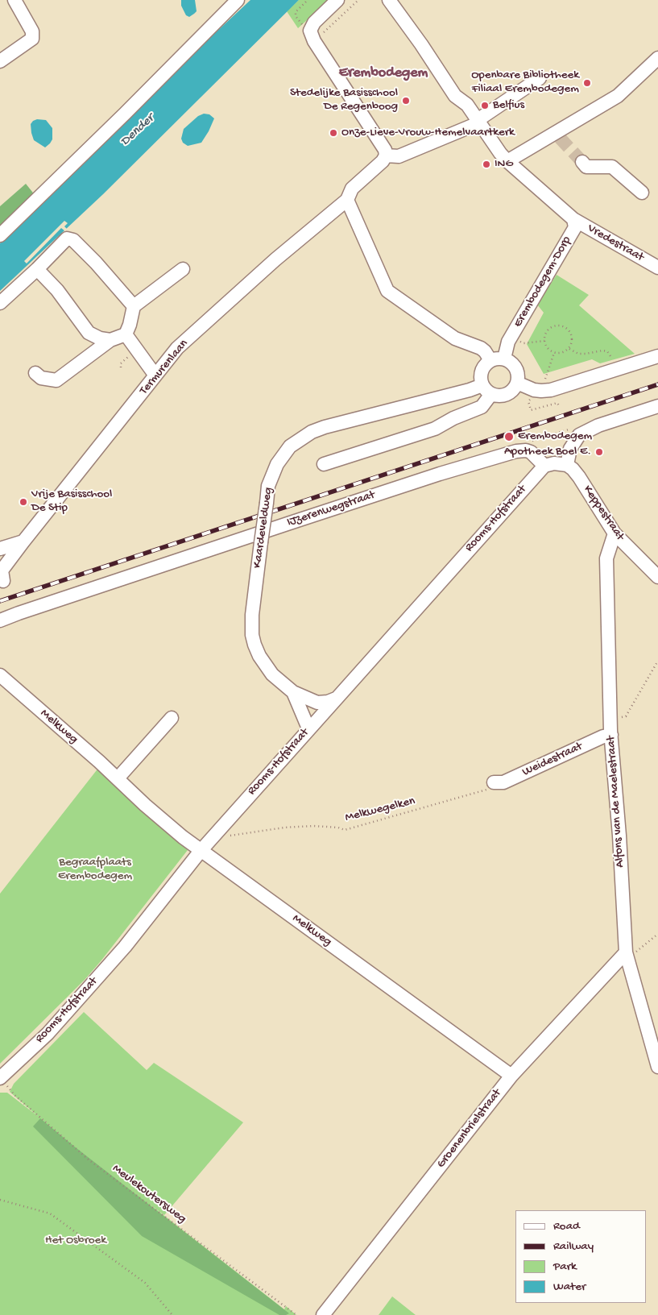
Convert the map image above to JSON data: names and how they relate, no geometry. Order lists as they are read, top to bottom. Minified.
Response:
{"streets":{"street":["Vredestraat","Erembodegem-Dorp","Termurenlaan","IJzerenwegstraat","Keppestraat","Rooms-Hofstraat","Kaardeveldweg","Melkweg","Weidestraat","Alfons van de Maelestraat","Groenenbrielstraat"],"path":["Melkwegelken","Meulekoutersweg"]},"crossings":[["Vredestraat","Erembodegem-Dorp"],["Erembodegem-Dorp","Kaardeveldweg"],["IJzerenwegstraat","Rooms-Hofstraat"],["Keppestraat","Alfons van de Maelestraat"],["Rooms-Hofstraat","Kaardeveldweg"],["Rooms-Hofstraat","Melkweg"],["Rooms-Hofstraat","Melkwegelken"],["Rooms-Hofstraat","Meulekoutersweg"],["Melkweg","Groenenbrielstraat"],["Weidestraat","Alfons van de Maelestraat"],["Weidestraat","Melkwegelken"],["Alfons van de Maelestraat","Groenenbrielstraat"]],"districts":["Erembodegem"],"water":["Dender"],"parks":["Begraafplaats Erembodegem","Het Osbroek"],"places":["Openbare Bibliotheek Filiaal Erembodegem","Stedelijke Basisschool De Regenboog","Belfius","Onze-Lieve-Vrouw-Hemelvaartkerk","ING","Erembodegem","Apotheek Boel E.","Vrije Basisschool De Stip"],"legend":["Road","Railway","Park","Water"]}
